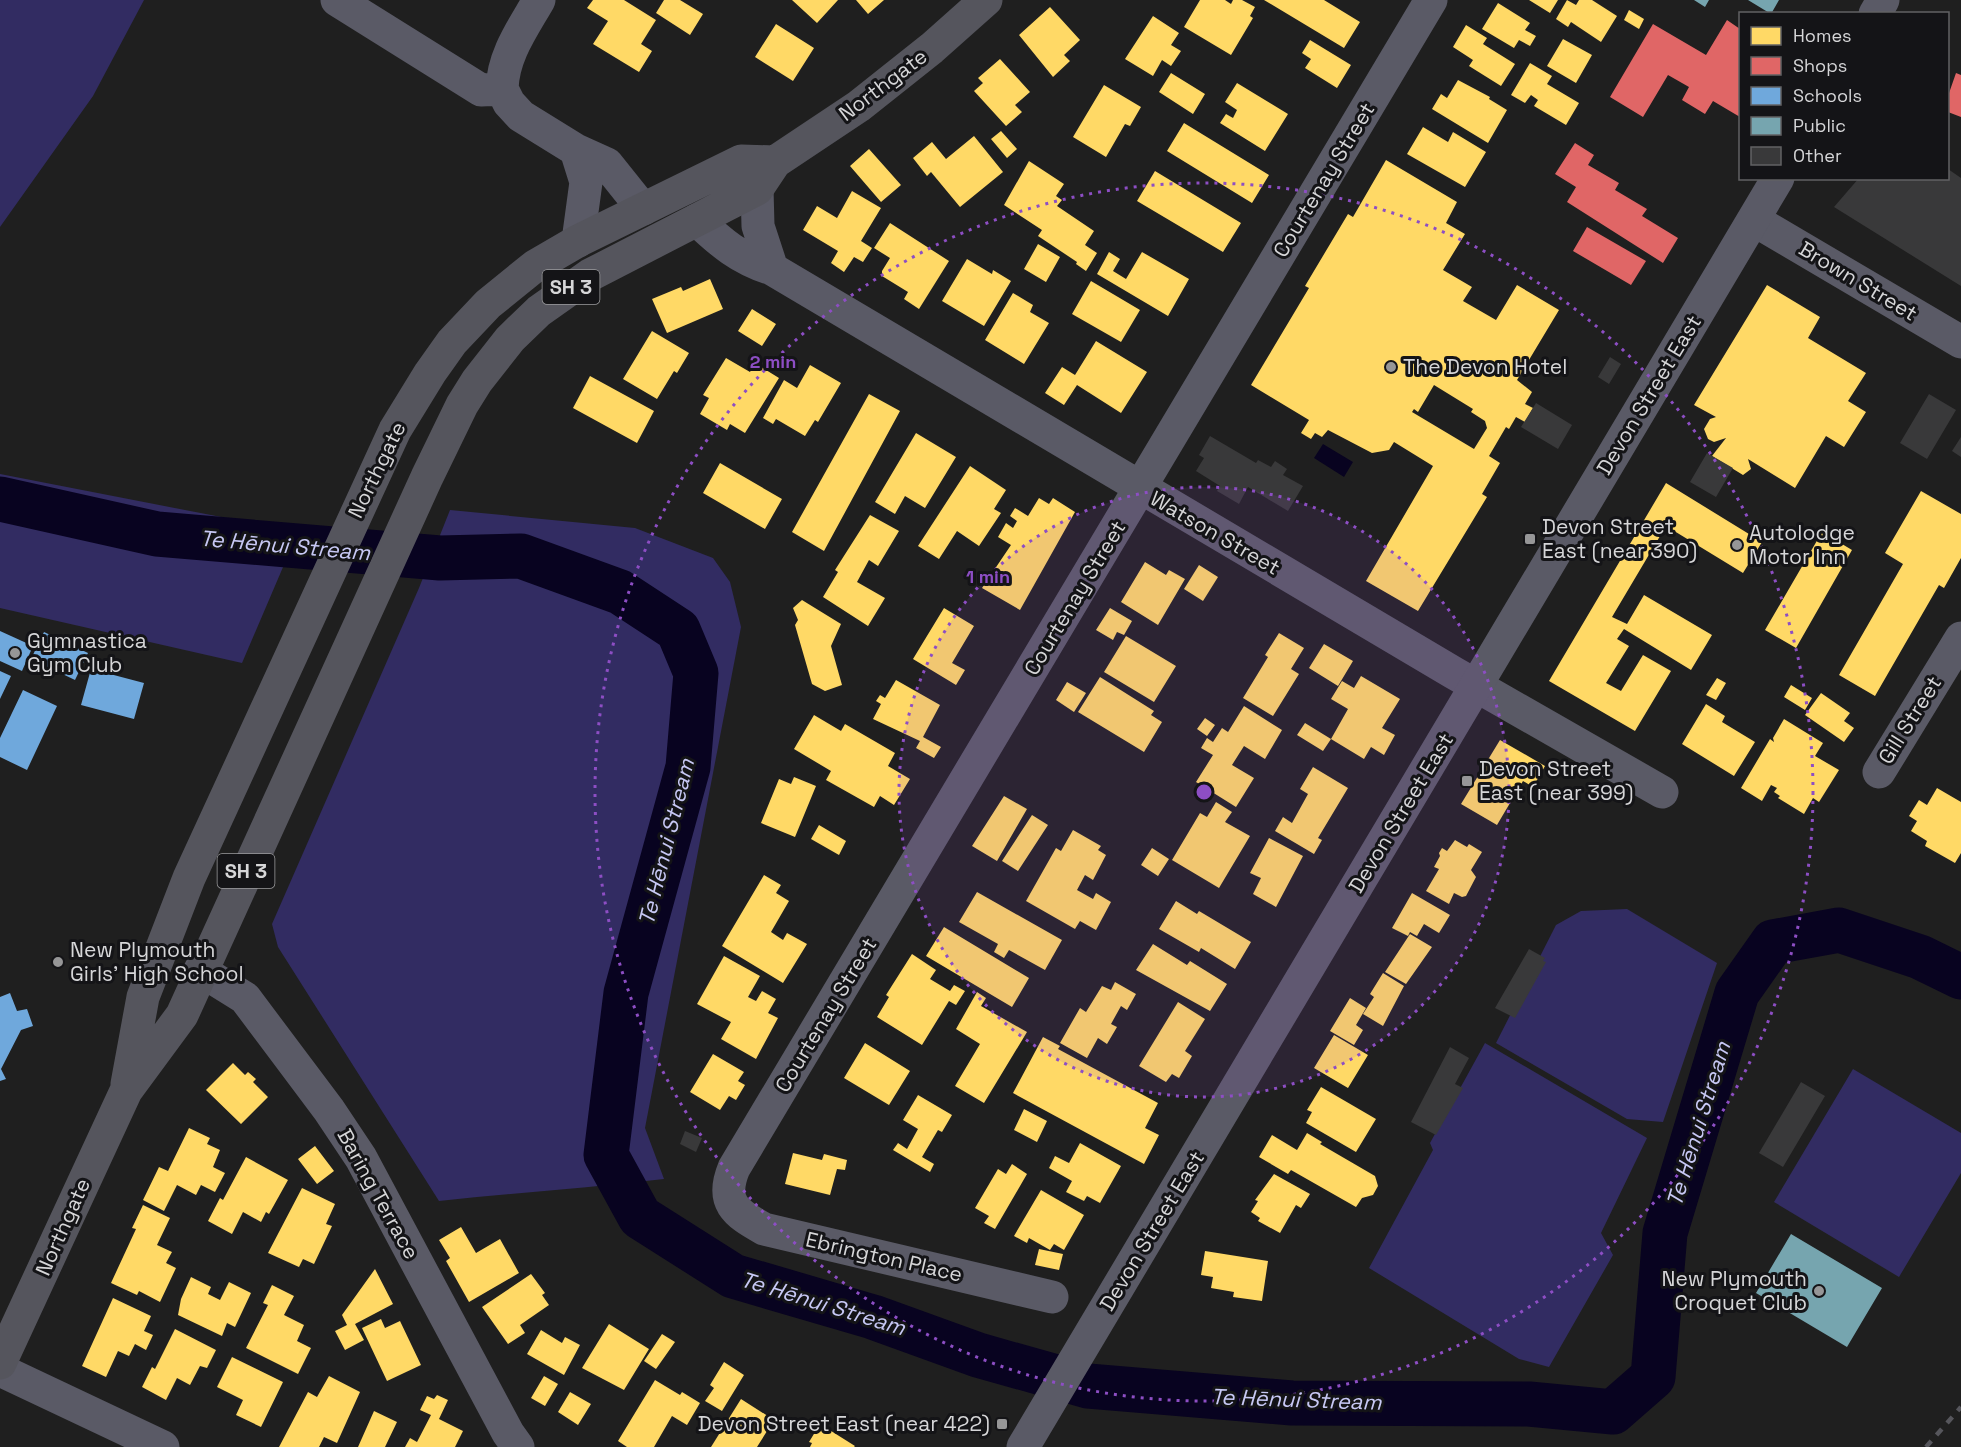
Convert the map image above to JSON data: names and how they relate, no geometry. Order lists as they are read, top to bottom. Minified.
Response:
{"streets":{"highway":["Northgate","SH 3"],"street":["Courtenay Street","Brown Street","Devon Street East","Watson Street","Gill Street","Baring Terrace","Ebrington Place"]},"crossings":[["Northgate","Watson Street"],["Northgate","Baring Terrace"],["Courtenay Street","Watson Street"],["Courtenay Street","Ebrington Place"],["Brown Street","Devon Street East"],["Devon Street East","Watson Street"]],"water":["Te Hēnui Stream"],"places":{"other":["The Devon Hotel","Autolodge Motor Inn","Gymnastica Gym Club","New Plymouth Girls' High School","New Plymouth Croquet Club"],"transit":["Devon Street East (near 390)","Devon Street East (near 399)","Devon Street East (near 422)"]},"legend":["Homes","Shops","Schools","Public","Other"],"rings":["2 min","1 min"]}
